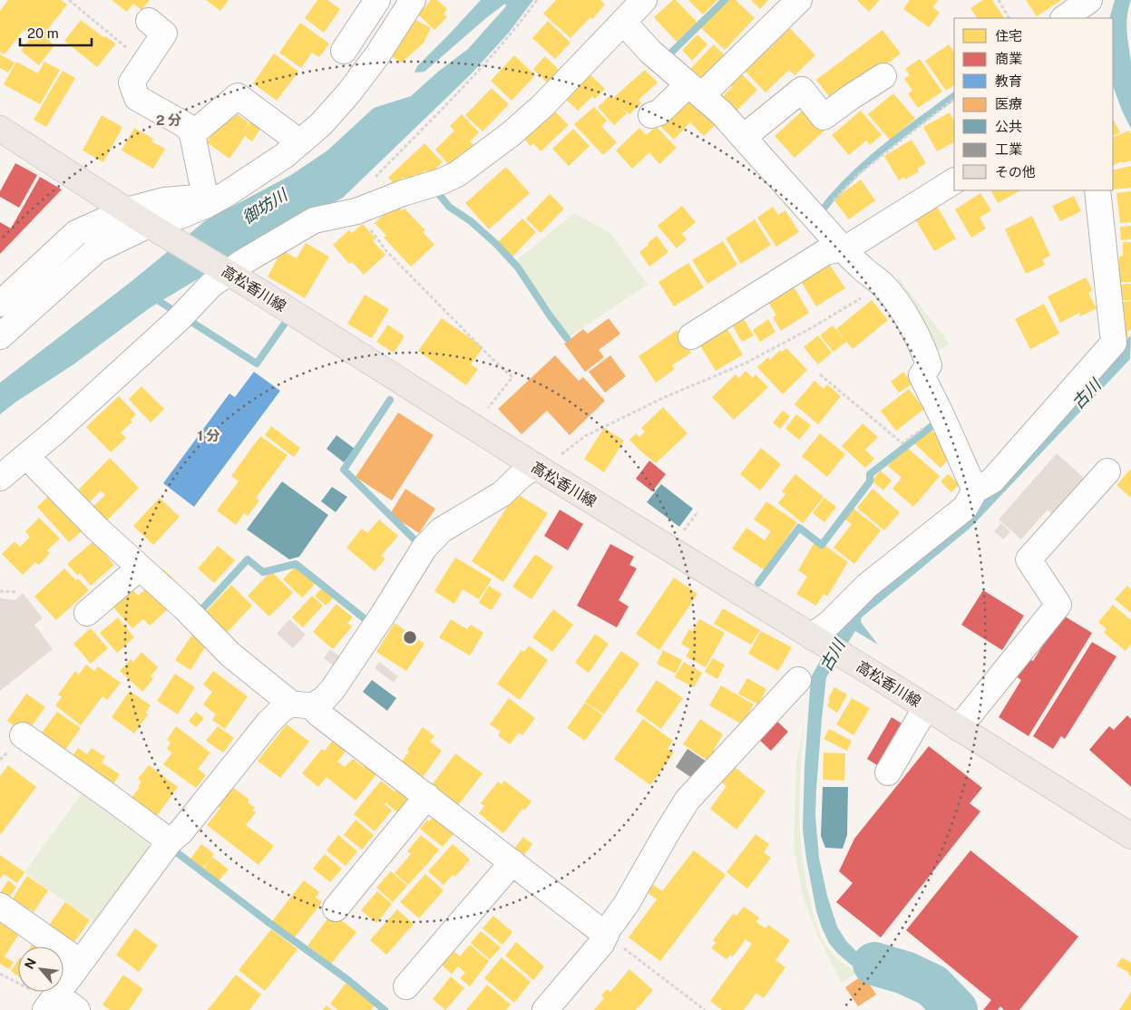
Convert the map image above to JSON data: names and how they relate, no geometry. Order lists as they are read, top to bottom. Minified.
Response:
{"streets":{"main road":["高松香川線"]},"water":["御坊川","古川"],"legend":["住宅","商業","教育","医療","公共","工業","その他"],"scale_bar":"20 m","north":"top left","rings":["2 分","1 分"]}
